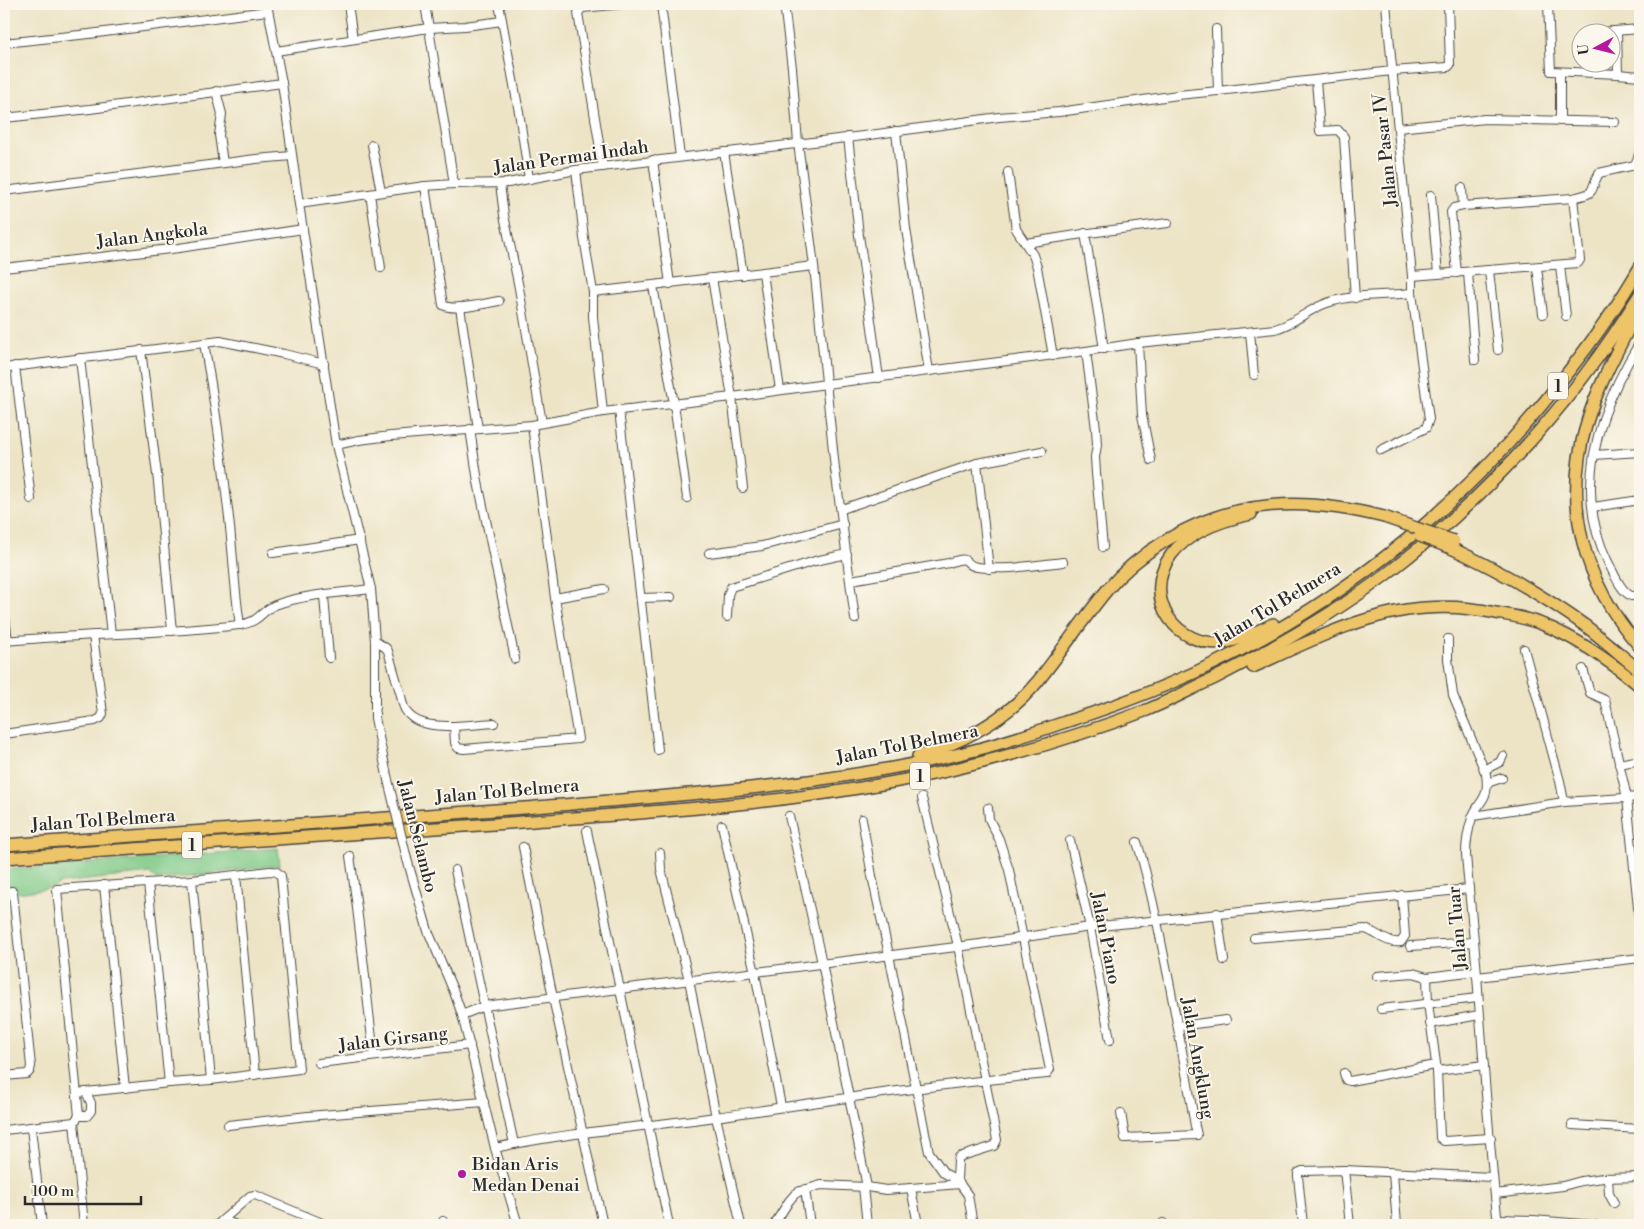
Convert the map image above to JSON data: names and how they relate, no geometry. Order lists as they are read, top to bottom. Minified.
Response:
{"streets":{"highway":["1","Jalan Tol Belmera"],"street":["Jalan Pasar IV","Jalan Permai Indah","Jalan Angkola","Jalan Selambo","Jalan Tuar","Jalan Piano","Jalan Girsang","Jalan Angklung"]},"crossings":[["Jalan Pasar IV","Jalan Permai Indah"],["Jalan Permai Indah","Jalan Selambo"],["Jalan Angkola","Jalan Selambo"],["Jalan Selambo","Jalan Girsang"]],"places":["Bidan Aris Medan Denai"],"scale_bar":"100 m","north":"left"}
